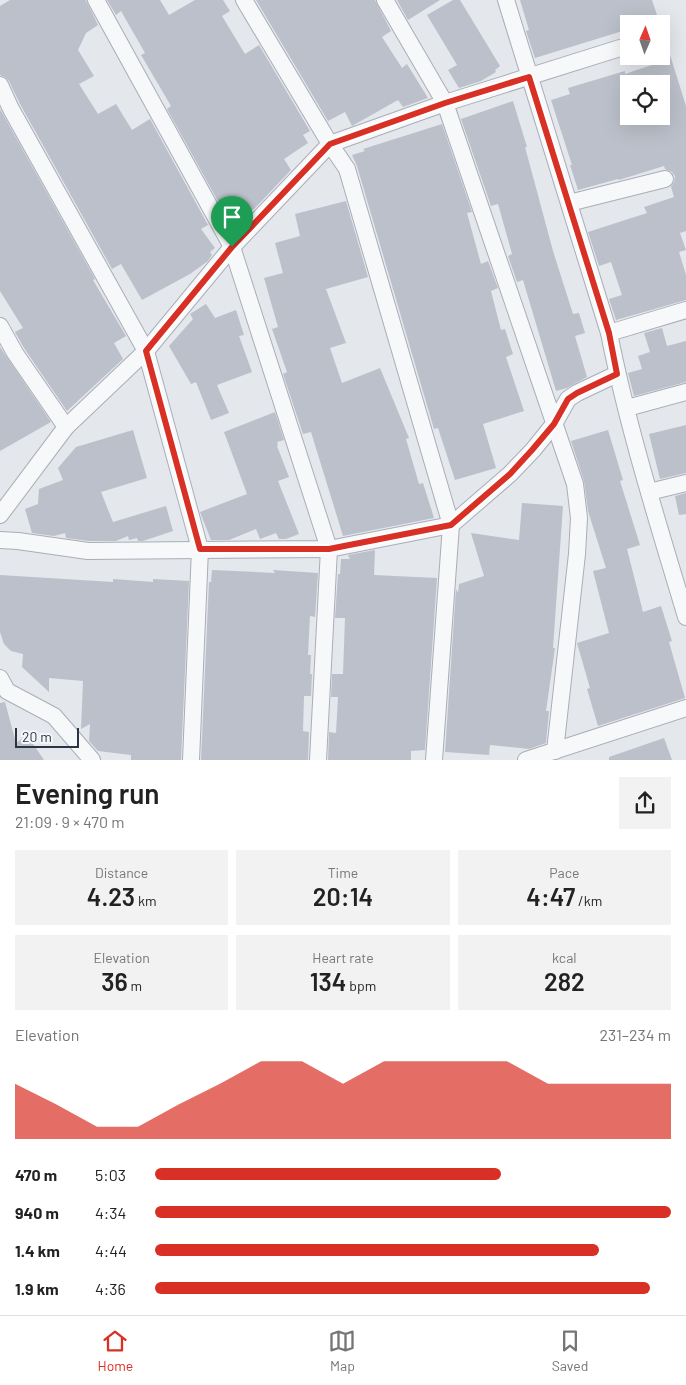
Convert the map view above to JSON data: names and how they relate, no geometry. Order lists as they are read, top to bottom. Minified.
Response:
{"scale_bar":"20 m","north":"top","page":{"scale":"20 m","heading":["Evening run","21:09 · 9 × 470 m"],"stats":[["Distance","4.23 km"],["Time","20:14"],["Pace","4:47 /km"],["Elevation","36 m"],["Heart rate","134 bpm"],["kcal","282"]],"chart":["Elevation","231–234 m"],"list":[{"name":"470 m","note":"5:03"},{"name":"940 m","note":"4:34"},{"name":"1.4 km","note":"4:44"},{"name":"1.9 km","note":"4:36"}],"tabs":["Home","Map","Saved"]}}
